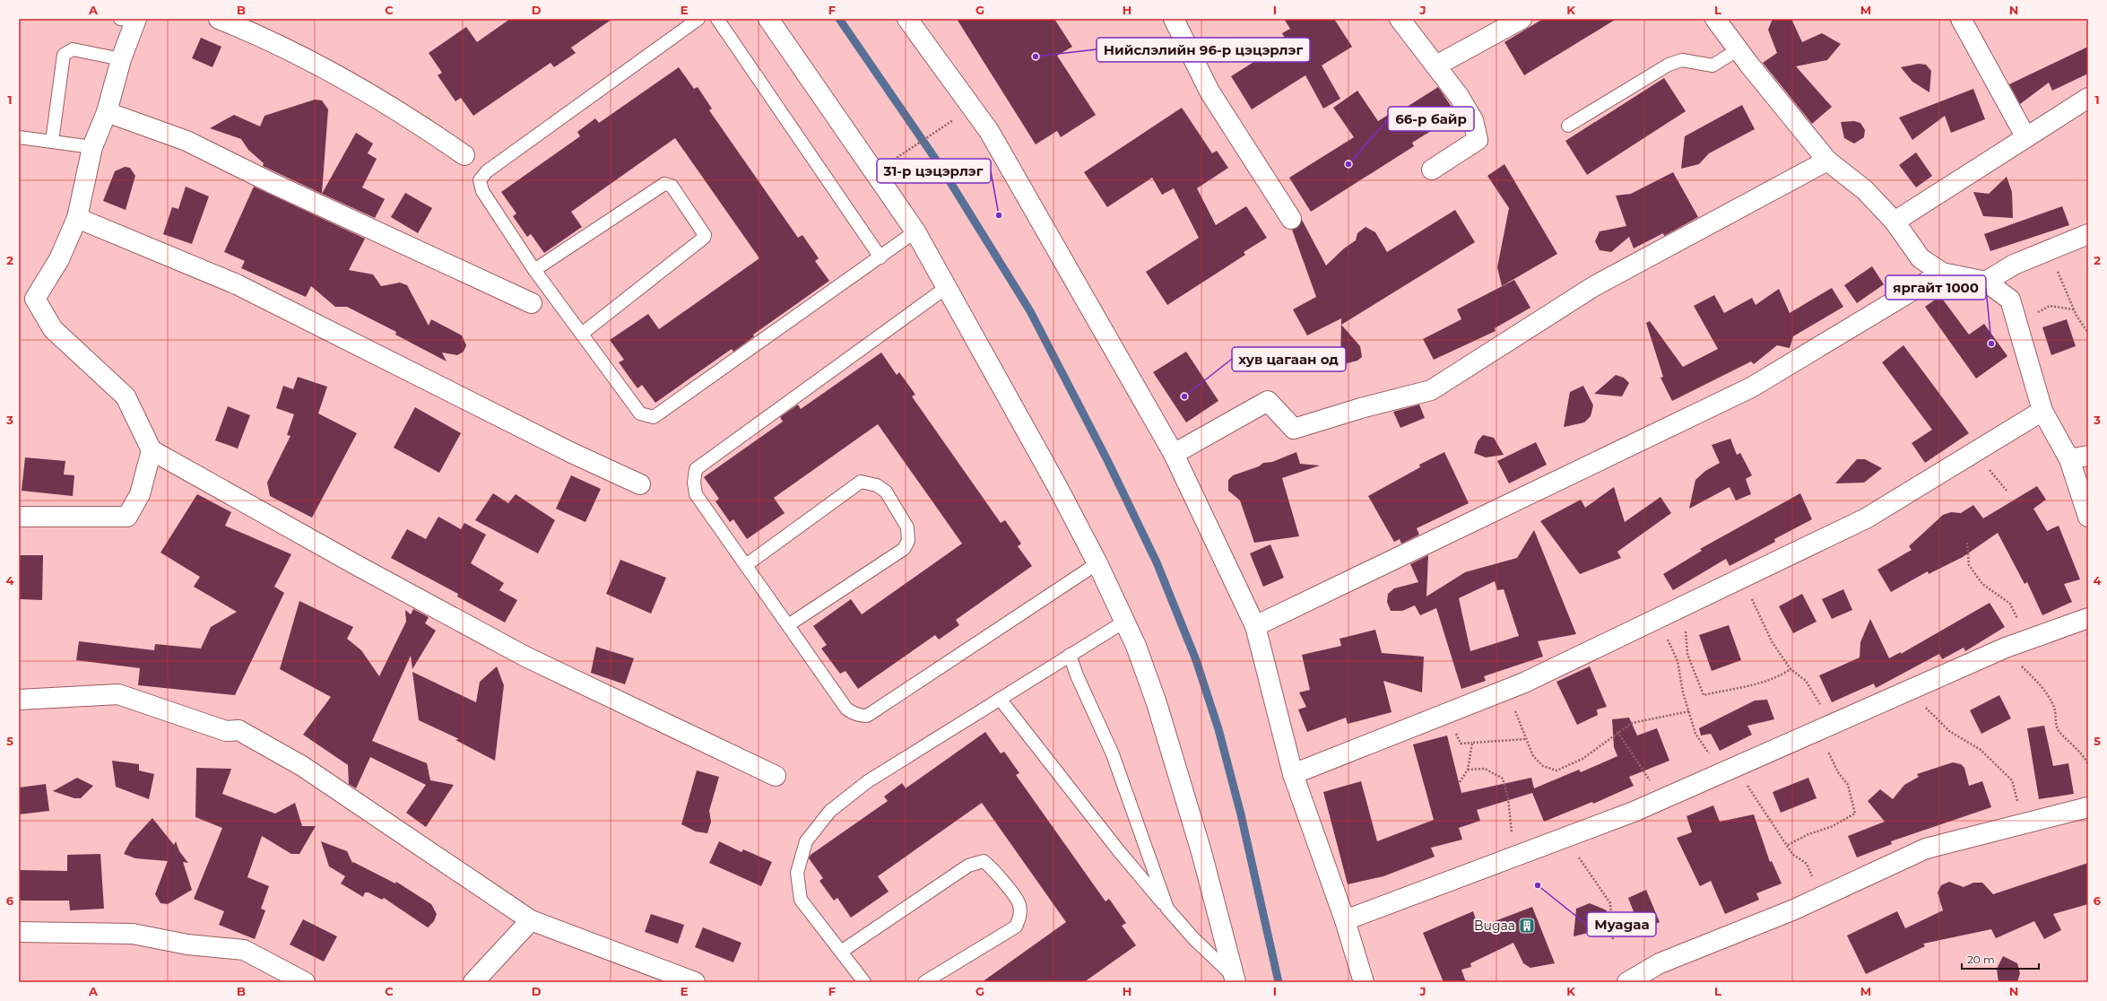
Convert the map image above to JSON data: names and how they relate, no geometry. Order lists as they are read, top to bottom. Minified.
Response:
{"places":{"other":["Нийслэлийн 96-р цэцэрлэг","66-р байр","31-р цэцэрлэг","яргайт 1000","хув цагаан од","Myagaa"],"building":["Bugaa"]},"scale_bar":"20 m","grid":{"columns":["A","B","C","D","E","F","G","H","I","J","K","L","M","N"],"rows":["1","2","3","4","5","6"]}}
